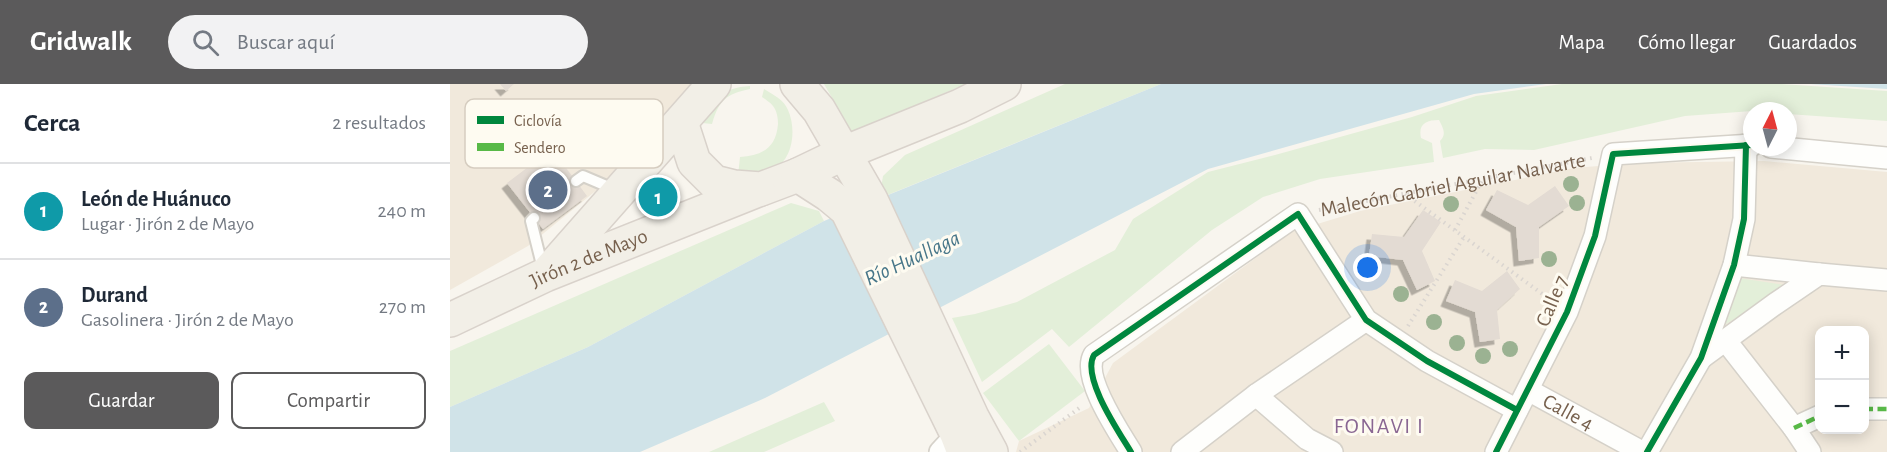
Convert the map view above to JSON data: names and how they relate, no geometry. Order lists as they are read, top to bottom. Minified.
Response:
{"streets":{"main road":["Jirón 2 de Mayo"],"street":["Malecón Gabriel Aguilar Nalvarte","Calle 7","Calle 4"]},"crossings":[["Malecón Gabriel Aguilar Nalvarte","Calle 7"],["Calle 7","Calle 4"]],"districts":["FONAVI I"],"water":["Río Huallaga"],"legend":["Ciclovía","Sendero"],"north":"top","page":{"header":"Gridwalk","search":"Buscar aquí","nav":["Mapa","Cómo llegar","Guardados"],"heading":["Cerca","2 resultados"],"list":[{"mark":"1","name":"León de Huánuco","note":"Lugar · Jirón 2 de Mayo","value":"240 m"},{"mark":"2","name":"Durand","note":"Gasolinera · Jirón 2 de Mayo","value":"270 m"}],"pins":["2","1"],"map_buttons":["+","−"],"buttons":["Guardar","Compartir"]}}
